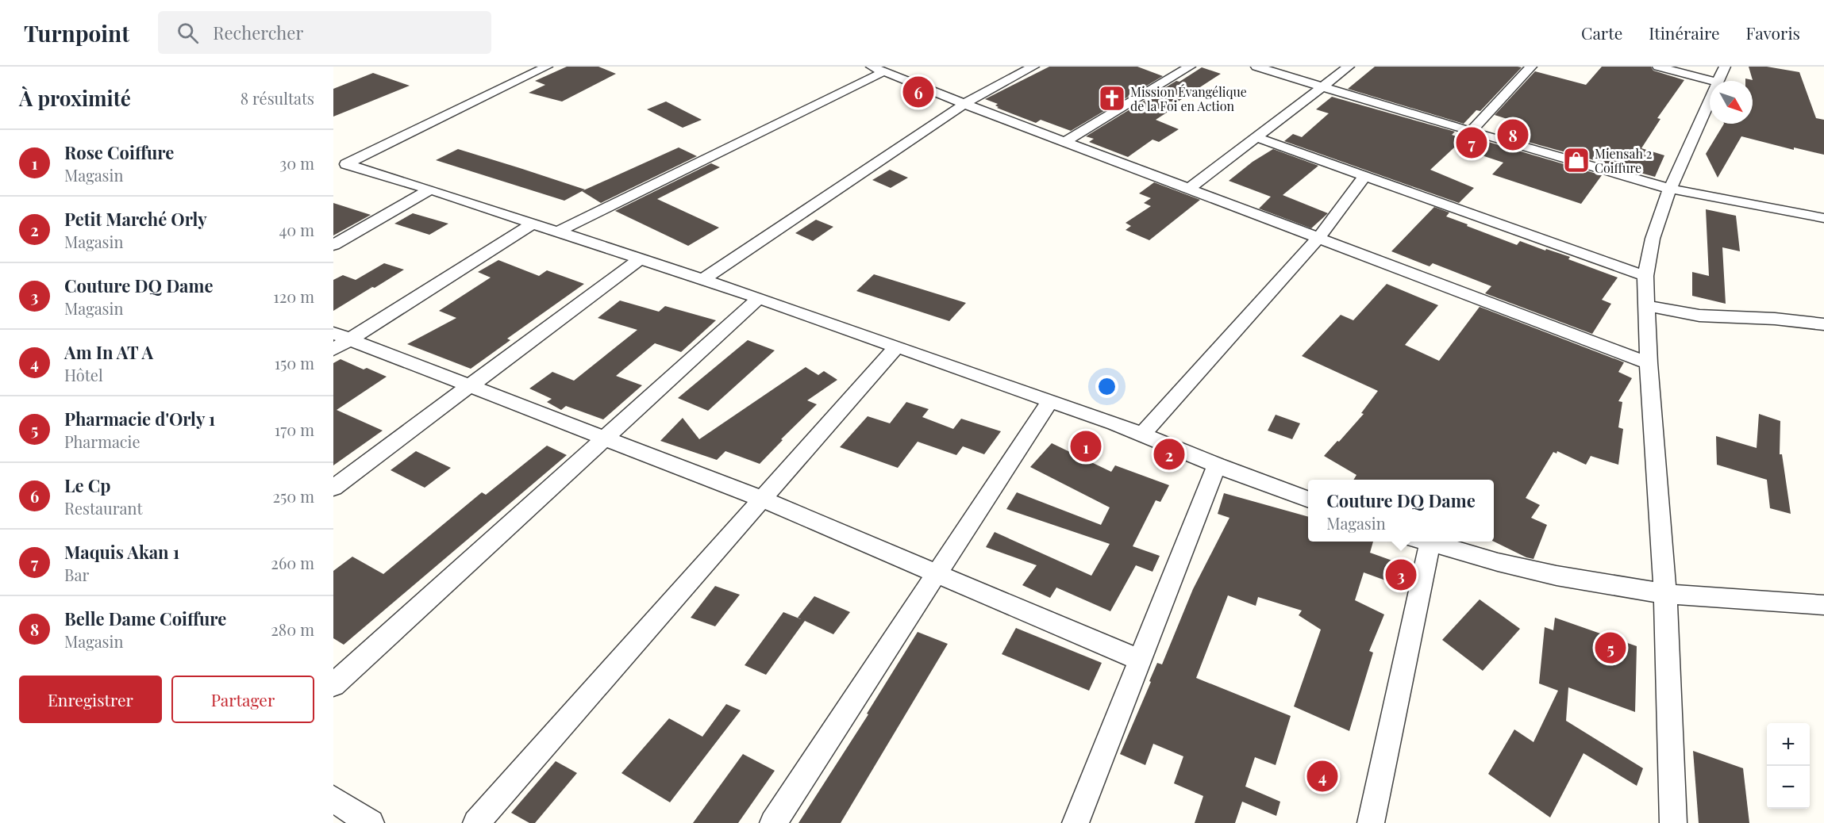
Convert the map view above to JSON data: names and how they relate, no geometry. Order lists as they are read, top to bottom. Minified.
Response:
{"places":{"church":["Mission Évangélique de la Foi en Action"],"shop":["Miensah 2 Coiffure"]},"north":"bottom right","page":{"header":"Turnpoint","search":"Rechercher","nav":["Carte","Itinéraire","Favoris"],"heading":["À proximité","8 résultats"],"pins":["6","8","7","1","2","3","5","4"],"list":[{"mark":"1","name":"Rose Coiffure","note":"Magasin","value":"30 m"},{"mark":"2","name":"Petit Marché Orly","note":"Magasin","value":"40 m"},{"mark":"3","name":"Couture DQ Dame","note":"Magasin","value":"120 m"},{"mark":"4","name":"Am In AT A","note":"Hôtel","value":"150 m"},{"mark":"5","name":"Pharmacie d'Orly 1","note":"Pharmacie","value":"170 m"},{"mark":"6","name":"Le Cp","note":"Restaurant","value":"250 m"},{"mark":"7","name":"Maquis Akan 1","note":"Bar","value":"260 m"},{"mark":"8","name":"Belle Dame Coiffure","note":"Magasin","value":"280 m"}],"popup":["Couture DQ Dame","Magasin"],"buttons":["Enregistrer","Partager"],"map_buttons":["+","−"]}}
